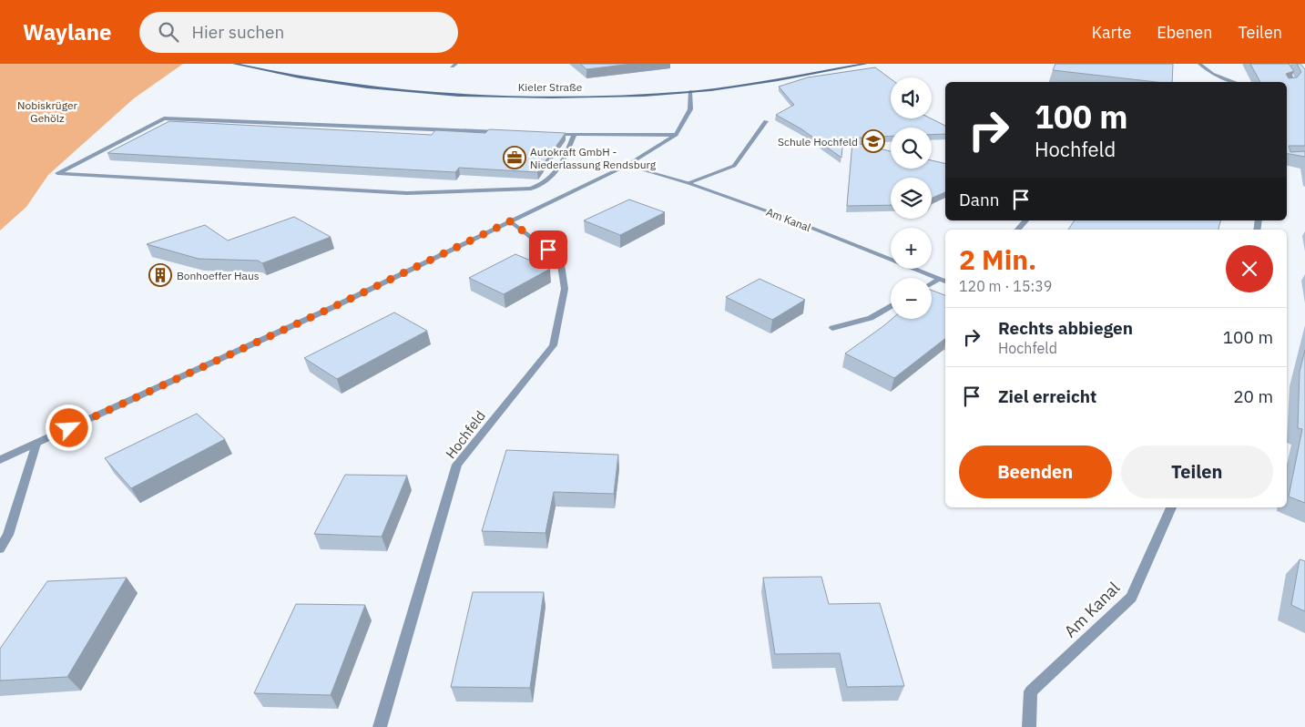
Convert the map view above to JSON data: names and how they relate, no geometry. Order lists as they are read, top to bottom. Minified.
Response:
{"streets":{"main road":["Kieler Straße"],"street":["Am Kanal","Hochfeld"]},"parks":["Nobiskrüger Gehölz"],"places":{"school or university":["Schule Hochfeld"],"office":["Autokraft GmbH - Niederlassung Rendsburg"],"building":["Bonhoeffer Haus"]},"page":{"header":"Waylane","search":"Hier suchen","nav":["Karte","Ebenen","Teilen"],"map_buttons":["+","−"],"turn":["100 m","Hochfeld"],"then":"Dann","heading":["2 Min.","120 m · 15:39"],"list":[{"name":"Rechts abbiegen","note":"Hochfeld","value":"100 m"},{"name":"Ziel erreicht","value":"20 m"}],"buttons":["Beenden","Teilen"]}}
